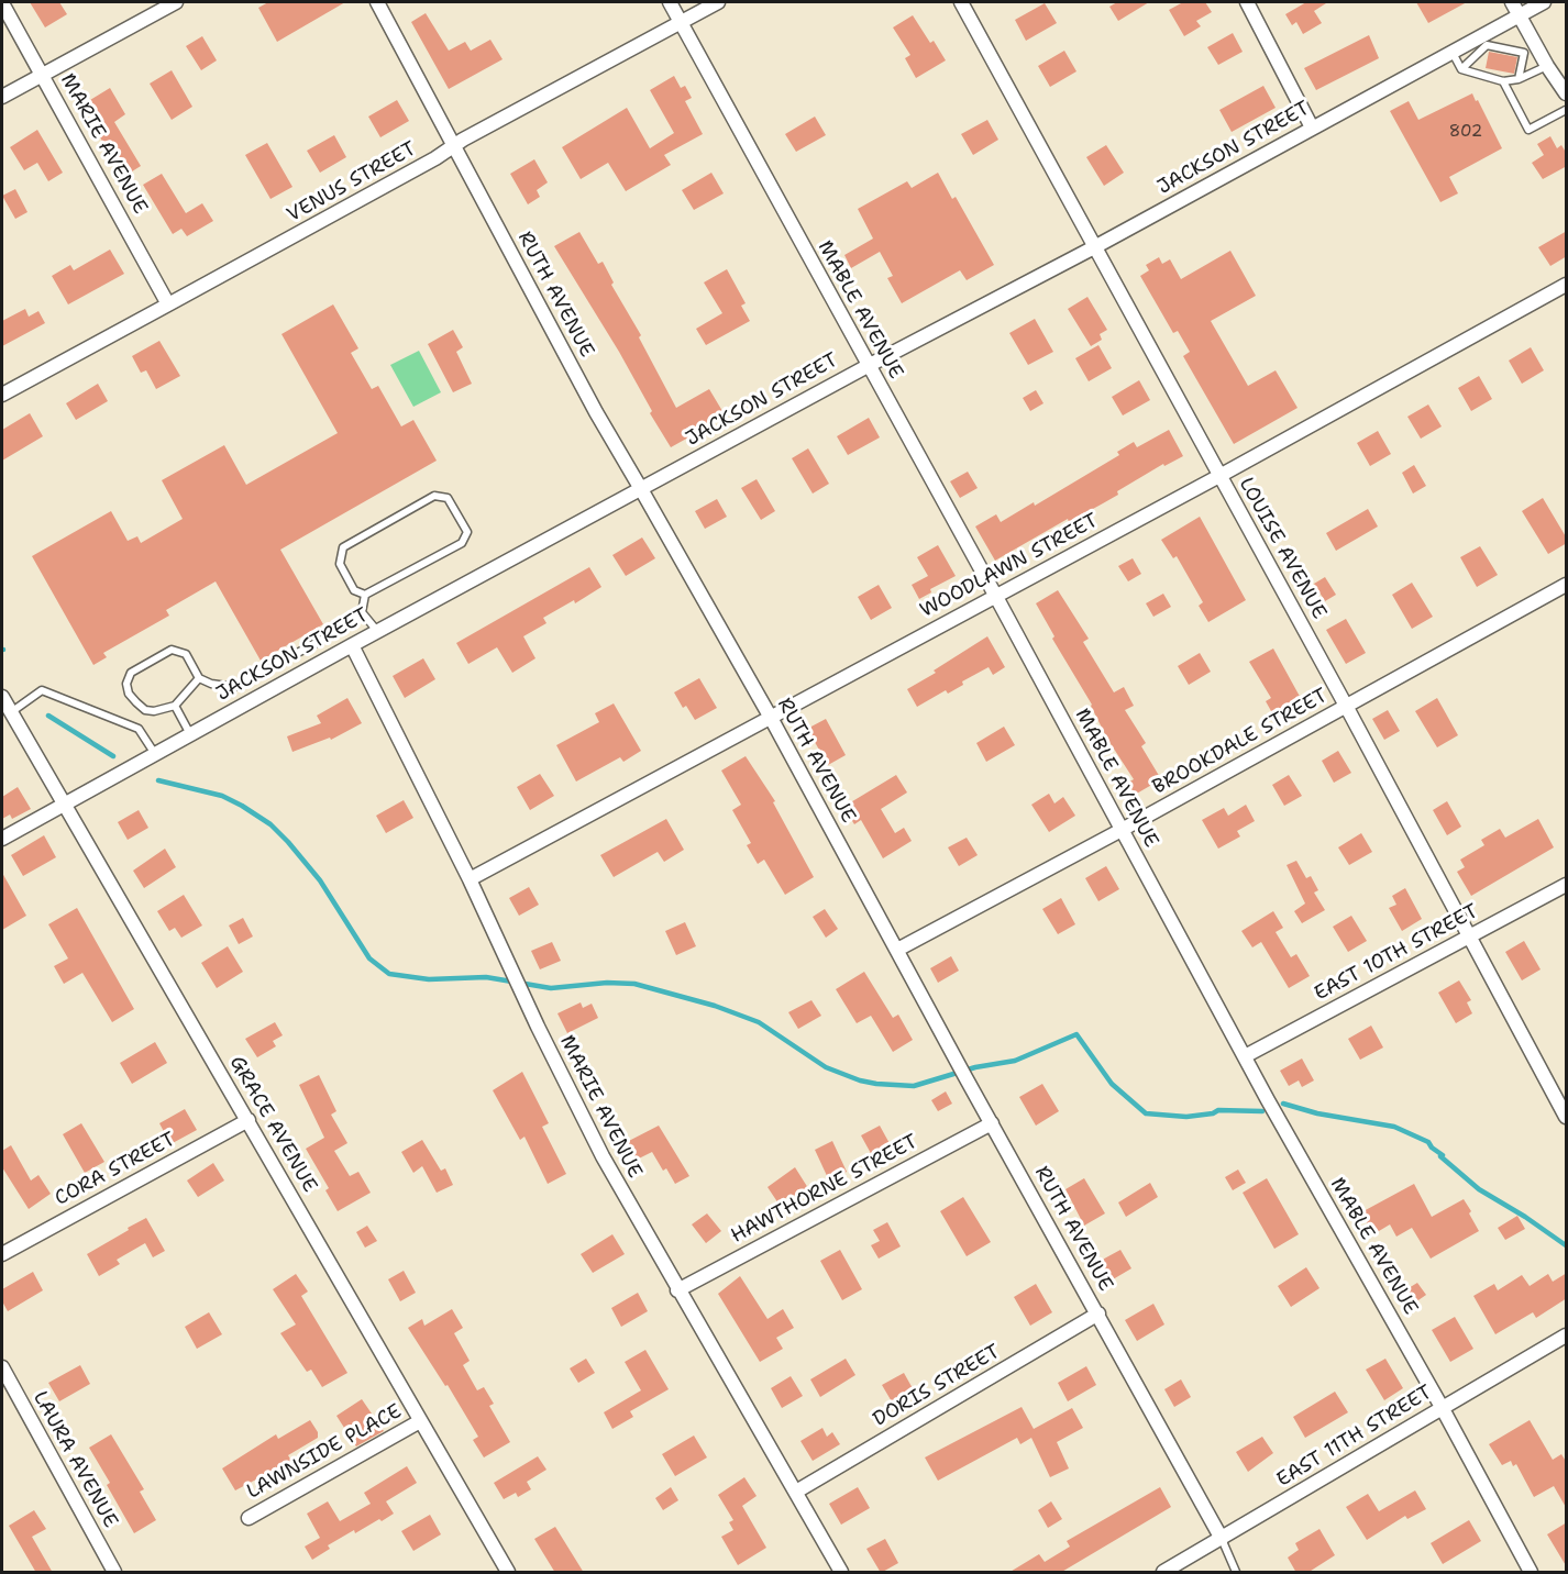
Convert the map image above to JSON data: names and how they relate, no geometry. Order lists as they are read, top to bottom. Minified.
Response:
{"streets":{"street":["MARIE AVENUE","JACKSON STREET","VENUS STREET","RUTH AVENUE","MABLE AVENUE","LOUISE AVENUE","WOODLAWN STREET","BROOKDALE STREET","EAST 10TH STREET","GRACE AVENUE","CORA STREET","HAWTHORNE STREET","DORIS STREET","EAST 11TH STREET","LAWNSIDE PLACE","LAURA AVENUE"]},"crossings":[["MARIE AVENUE","JACKSON STREET"],["MARIE AVENUE","VENUS STREET"],["MARIE AVENUE","WOODLAWN STREET"],["MARIE AVENUE","HAWTHORNE STREET"],["MARIE AVENUE","DORIS STREET"],["JACKSON STREET","RUTH AVENUE"],["JACKSON STREET","MABLE AVENUE"],["JACKSON STREET","LOUISE AVENUE"],["JACKSON STREET","GRACE AVENUE"],["VENUS STREET","RUTH AVENUE"],["VENUS STREET","MABLE AVENUE"],["RUTH AVENUE","WOODLAWN STREET"],["RUTH AVENUE","BROOKDALE STREET"],["RUTH AVENUE","HAWTHORNE STREET"],["RUTH AVENUE","DORIS STREET"],["RUTH AVENUE","EAST 11TH STREET"],["MABLE AVENUE","WOODLAWN STREET"],["MABLE AVENUE","BROOKDALE STREET"],["MABLE AVENUE","EAST 10TH STREET"],["MABLE AVENUE","EAST 11TH STREET"],["LOUISE AVENUE","WOODLAWN STREET"],["LOUISE AVENUE","BROOKDALE STREET"],["LOUISE AVENUE","EAST 10TH STREET"],["GRACE AVENUE","CORA STREET"],["GRACE AVENUE","LAWNSIDE PLACE"]],"house_numbers":["802"]}
